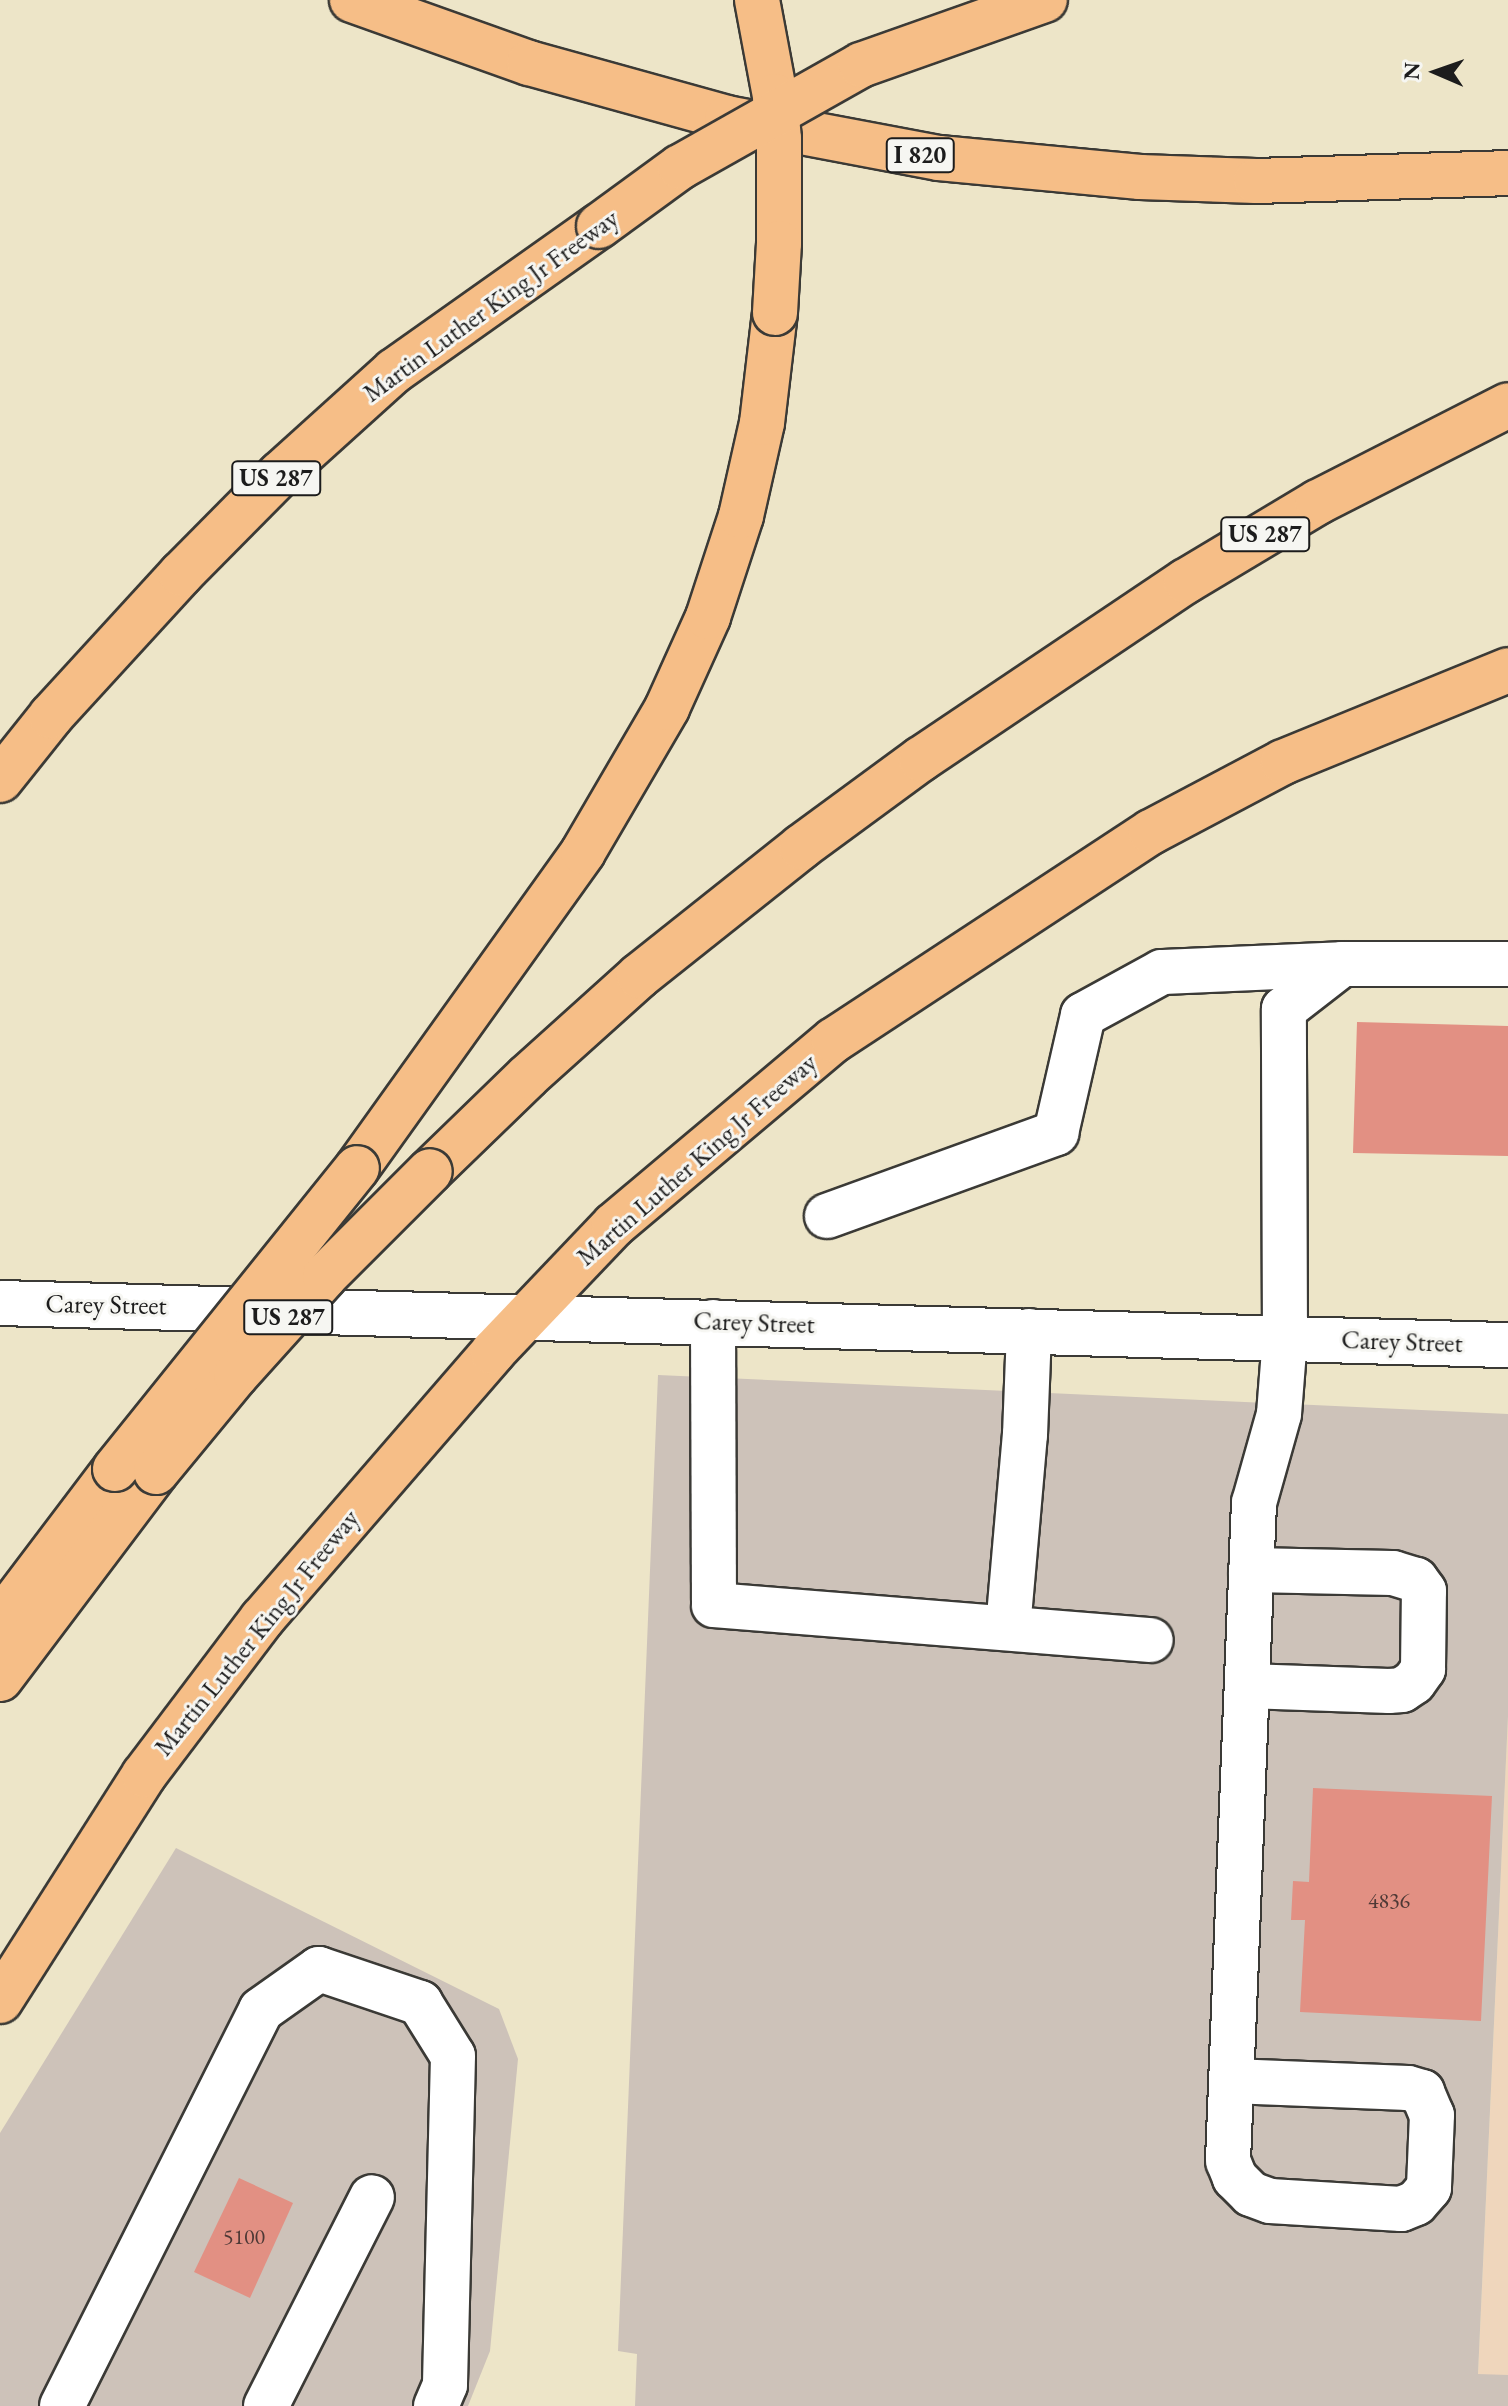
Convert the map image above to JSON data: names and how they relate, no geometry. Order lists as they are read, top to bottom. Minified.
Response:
{"streets":{"main road":["I 820","Martin Luther King Jr Freeway","US 287"],"street":["Carey Street"]},"crossings":[["Martin Luther King Jr Freeway","Carey Street"]],"house_numbers":["4836","5100"],"north":"left"}
